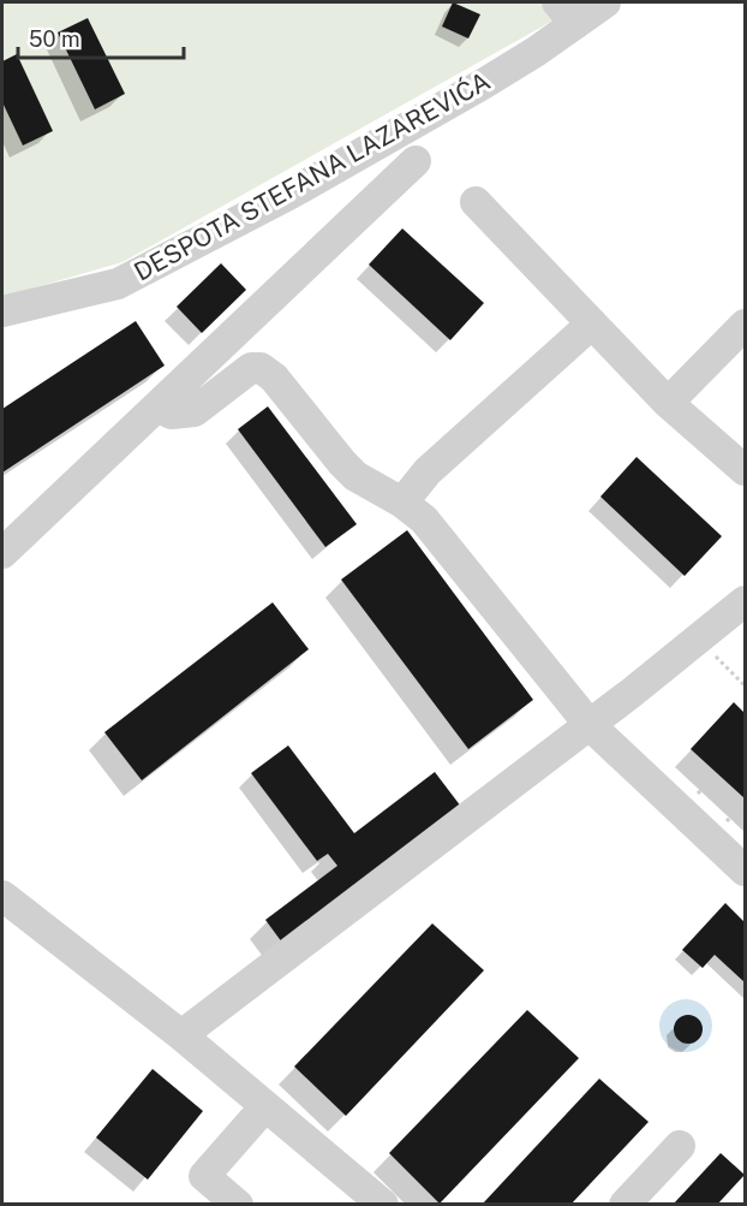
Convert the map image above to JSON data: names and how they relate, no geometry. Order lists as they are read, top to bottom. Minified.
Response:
{"streets":{"street":["DESPOTA STEFANA LAZAREVIĆA"]},"scale_bar":"50 m"}
